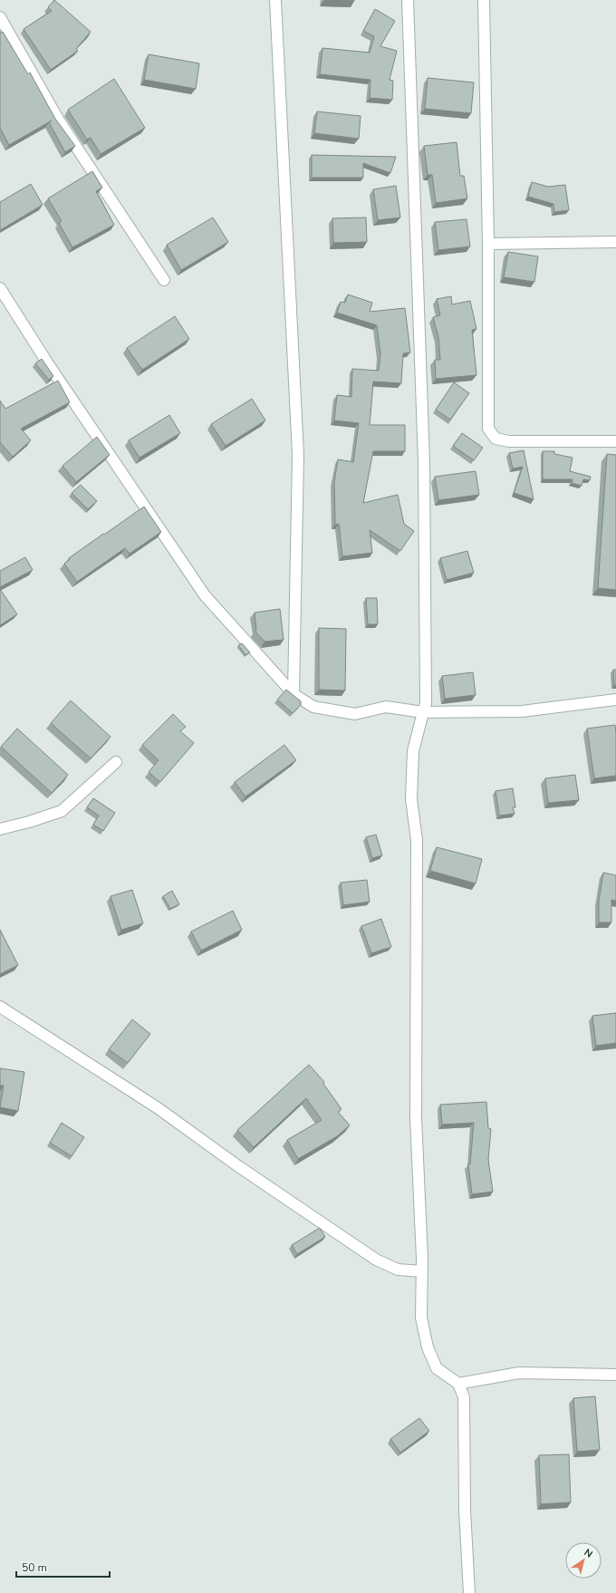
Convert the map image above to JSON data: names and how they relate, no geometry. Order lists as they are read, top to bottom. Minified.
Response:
{"scale_bar":"50 m","north":"top right"}
